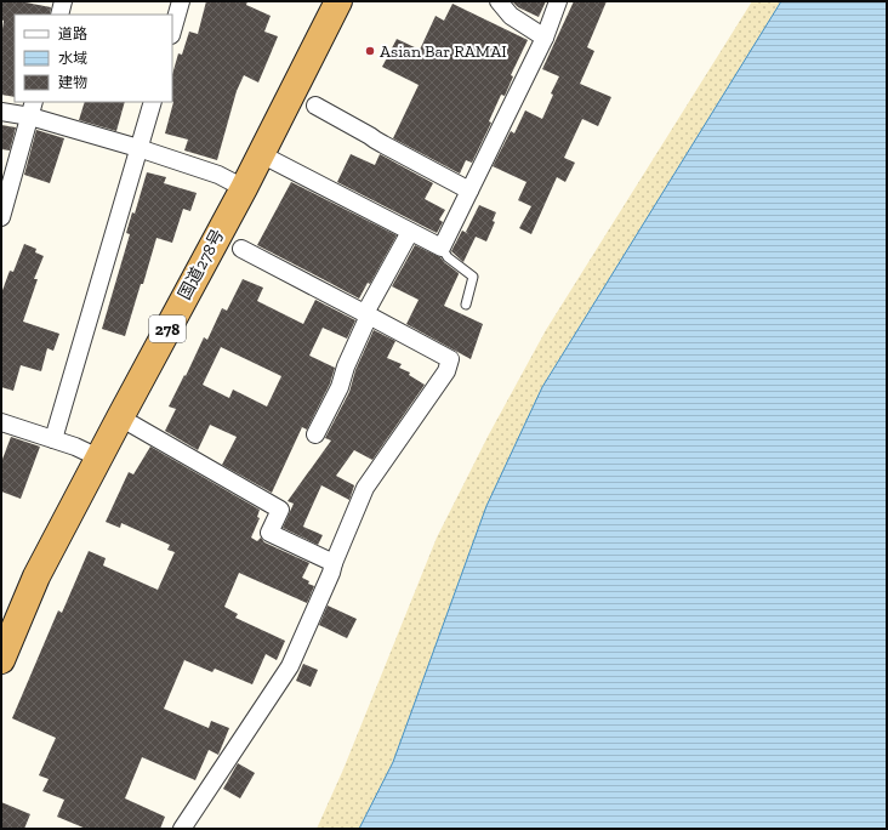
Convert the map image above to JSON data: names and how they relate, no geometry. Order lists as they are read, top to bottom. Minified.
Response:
{"streets":{"highway":["国道278号","278"]},"places":["Asian Bar RAMAI"],"legend":["道路","水域","建物"]}
